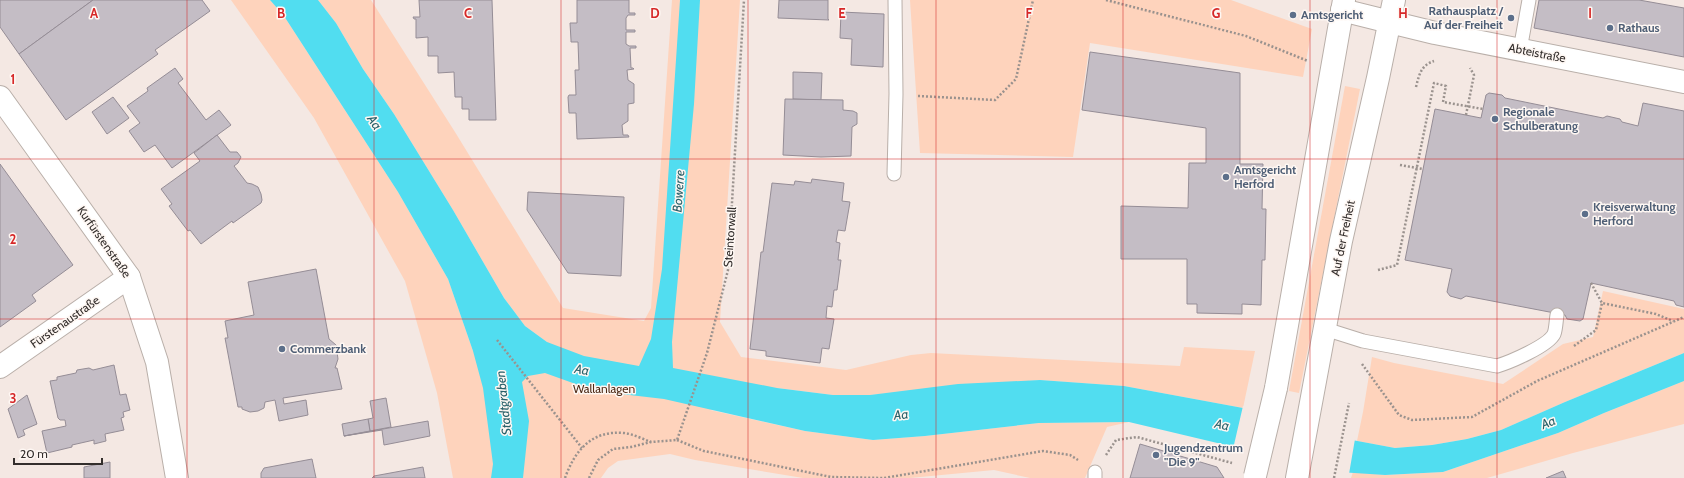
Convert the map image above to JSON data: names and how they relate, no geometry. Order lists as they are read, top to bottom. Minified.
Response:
{"streets":{"main road":["Abteistraße","Auf der Freiheit","Kurfürstenstraße","Fürstenaustraße"],"path":["Steintorwall"]},"crossings":[["Abteistraße","Auf der Freiheit"],["Kurfürstenstraße","Fürstenaustraße"]],"water":["Aa","Bowerre","Stadtgraben"],"parks":["Wallanlagen"],"places":["Amtsgericht","Rathausplatz / Auf der Freiheit","Rathaus","Regionale Schulberatung","Amtsgericht Herford","Kreisverwaltung Herford","Commerzbank","Jugendzentrum \"Die 9\""],"scale_bar":"20 m","grid":{"columns":["A","B","C","D","E","F","G","H","I"],"rows":["1","2","3"]}}
